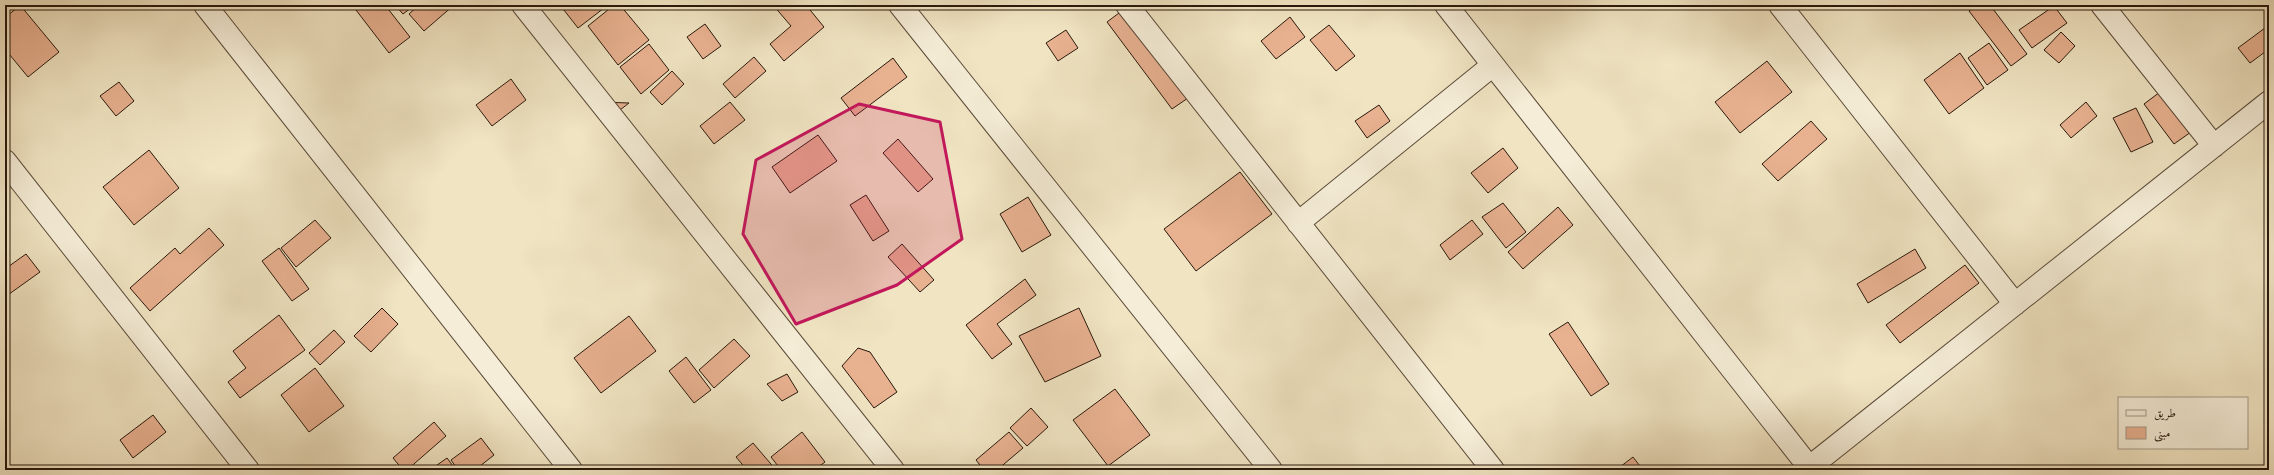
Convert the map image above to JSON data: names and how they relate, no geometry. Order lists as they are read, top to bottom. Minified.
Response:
{"legend":["طريق","مبنى"]}
